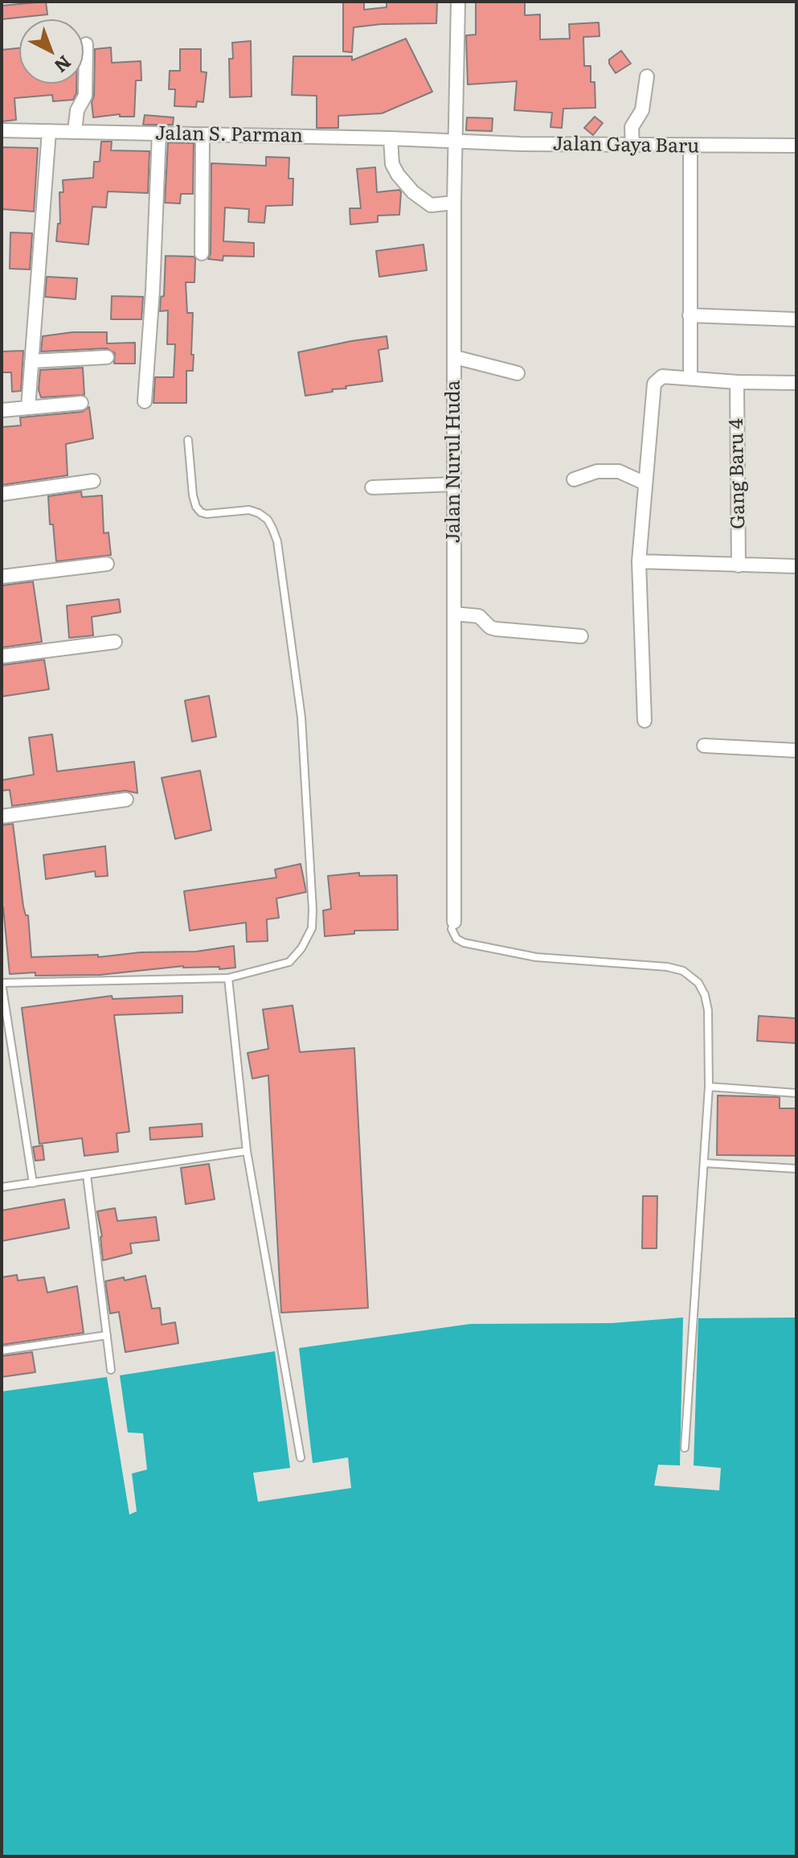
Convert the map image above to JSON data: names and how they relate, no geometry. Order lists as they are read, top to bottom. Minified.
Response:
{"streets":{"street":["Jalan S. Parman","Jalan Gaya Baru","Jalan Nurul Huda","Gang Baru 4"]},"crossings":[["Jalan S. Parman","Jalan Gaya Baru"],["Jalan S. Parman","Jalan Nurul Huda"],["Jalan Gaya Baru","Jalan Nurul Huda"]],"north":"bottom right"}
